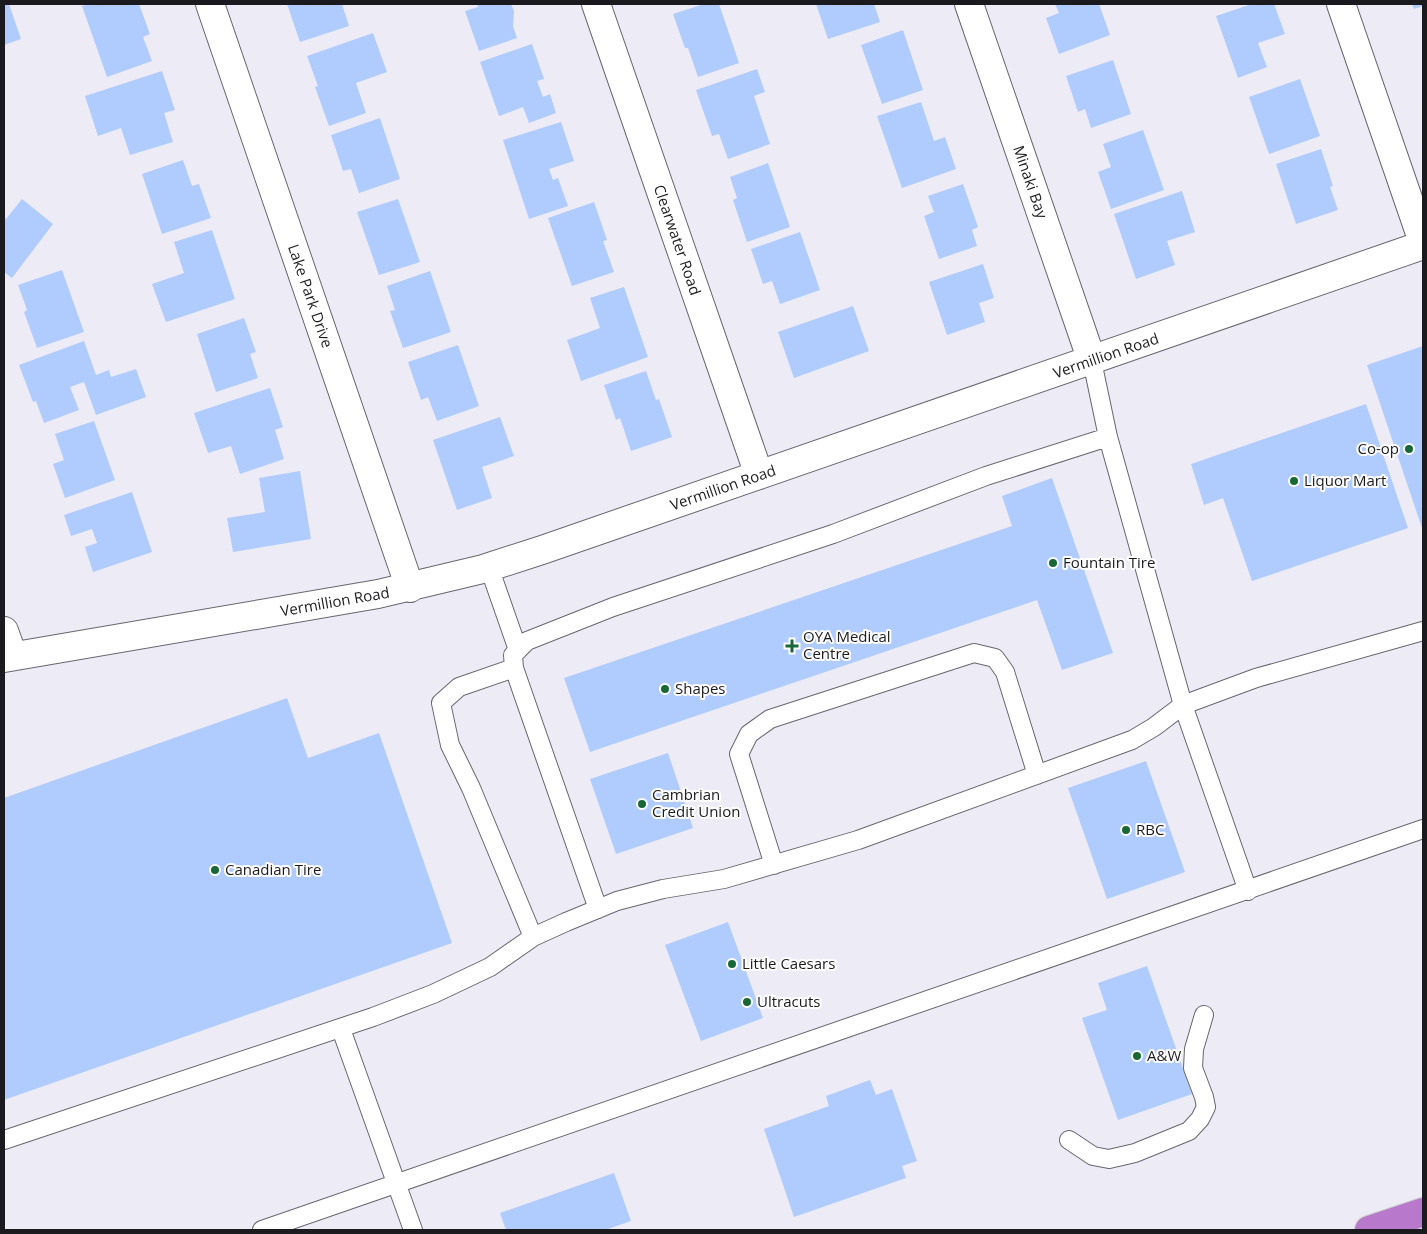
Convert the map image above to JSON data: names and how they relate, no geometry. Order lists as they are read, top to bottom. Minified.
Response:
{"streets":{"street":["Minaki Bay","Clearwater Road","Lake Park Drive","Vermillion Road"]},"crossings":[["Minaki Bay","Vermillion Road"],["Clearwater Road","Vermillion Road"],["Lake Park Drive","Vermillion Road"]],"places":{"other":["Co-op","Liquor Mart","Fountain Tire","Shapes","Cambrian Credit Union","RBC","Canadian Tire","Little Caesars","Ultracuts","A&W"],"health":["OYA Medical Centre"]}}
